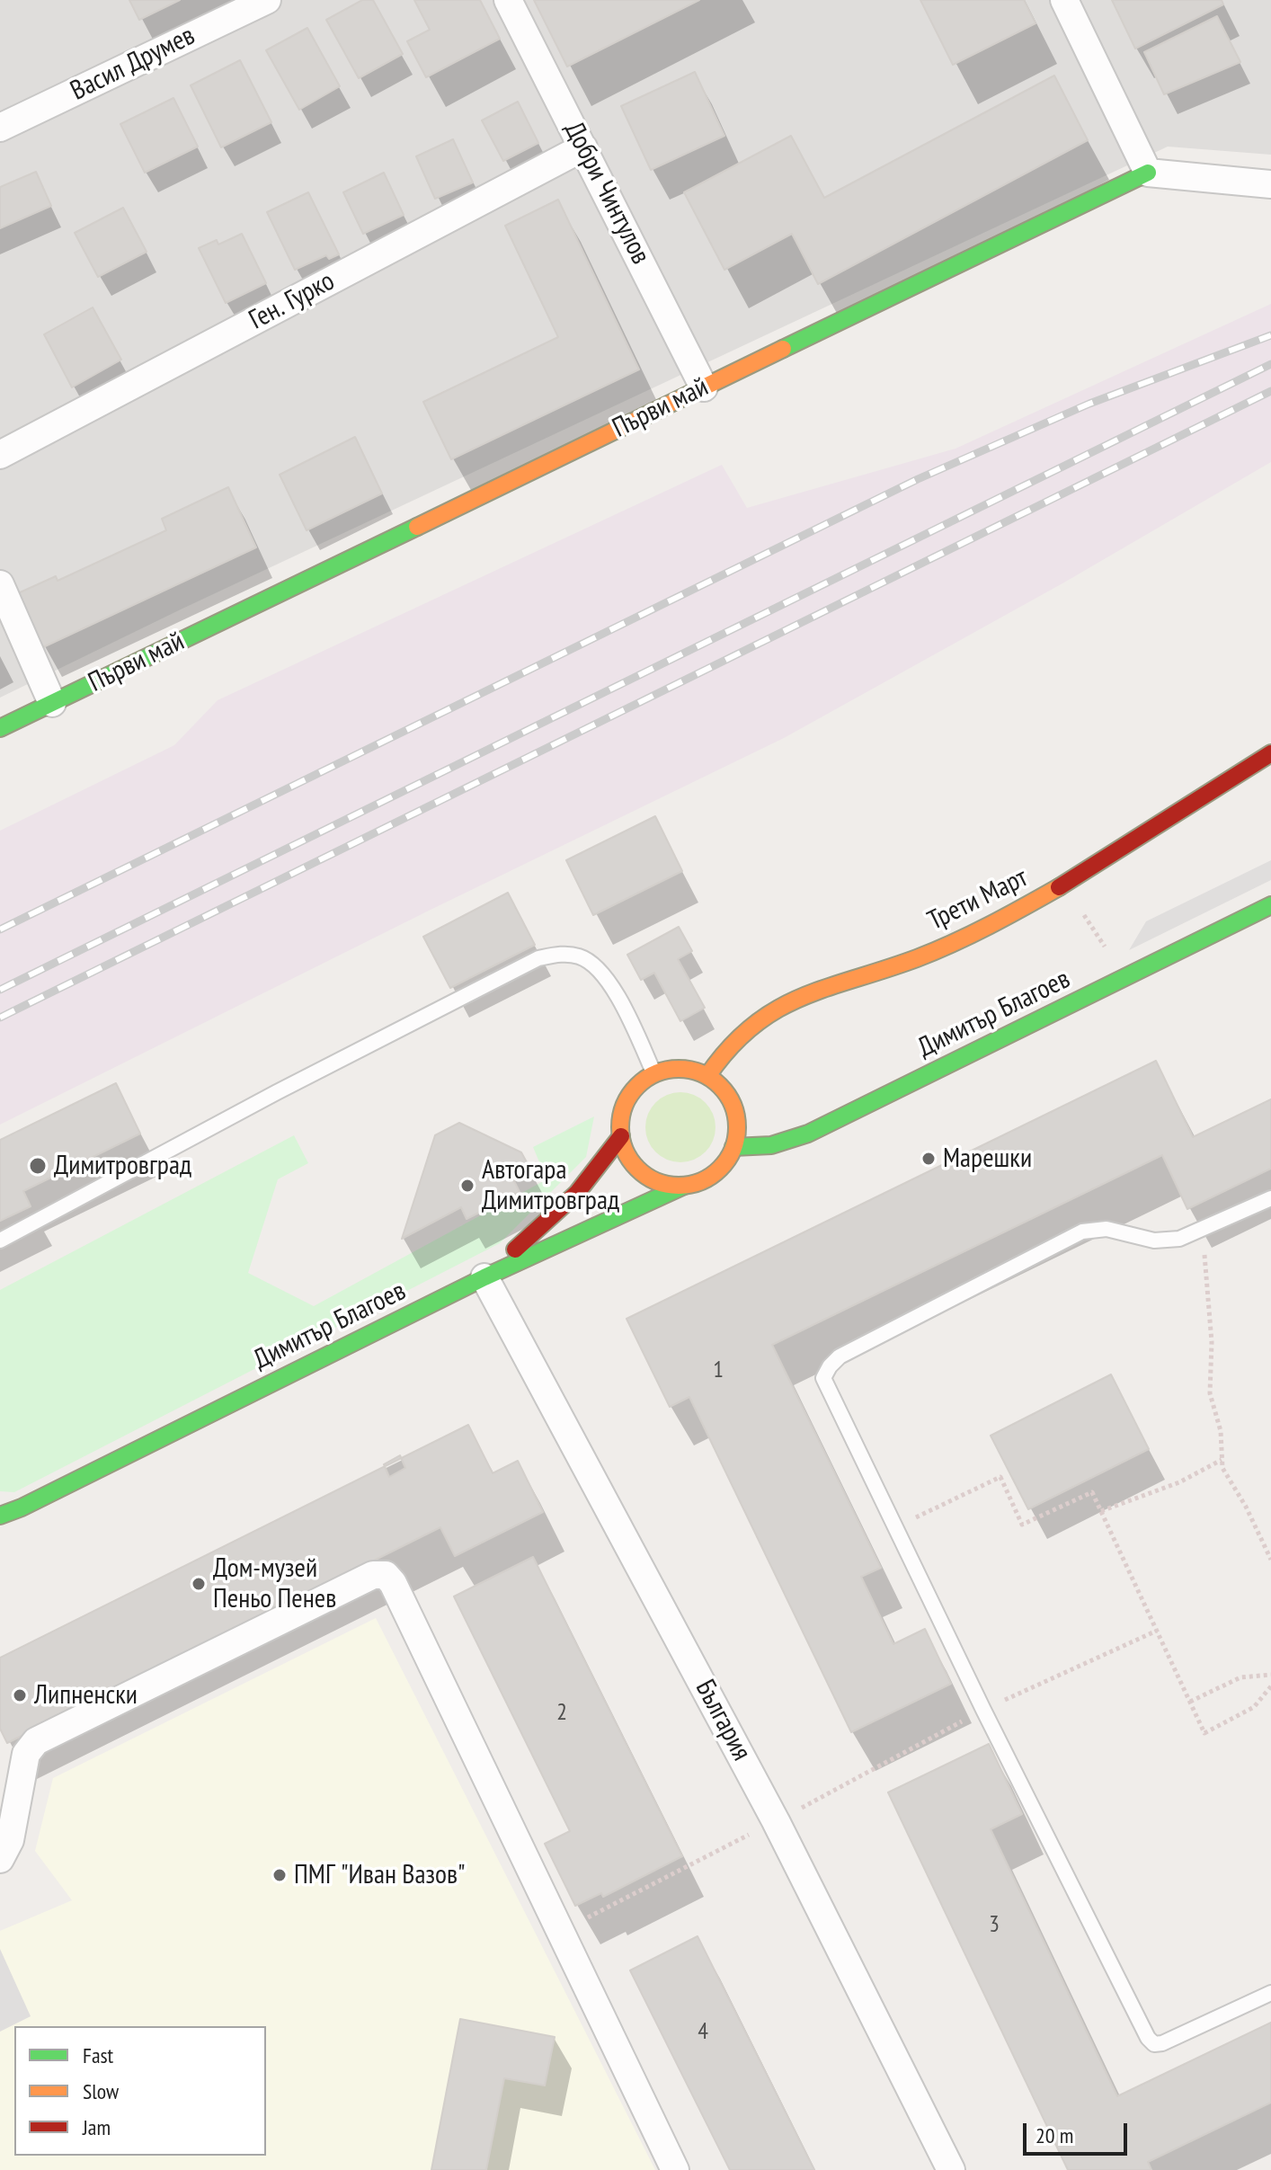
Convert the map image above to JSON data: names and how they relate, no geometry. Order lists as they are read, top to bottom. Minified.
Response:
{"streets":{"street":["Васил Друмев","Добри Чинтулов","Ген. Гурко","Първи май","Трети Март","Димитър Благоев","България"]},"crossings":[["Добри Чинтулов","Ген. Гурко"],["Добри Чинтулов","Първи май"],["Трети Март","Димитър Благоев"],["Димитър Благоев","България"]],"places":["Марешки","Димитровград","Автогара Димитровград","Дом-музей Пеньо Пенев","Липненски","ПМГ \"Иван Вазов\""],"house_numbers":["1","2","3","4"],"legend":["Fast","Slow","Jam"],"scale_bar":"20 m"}
